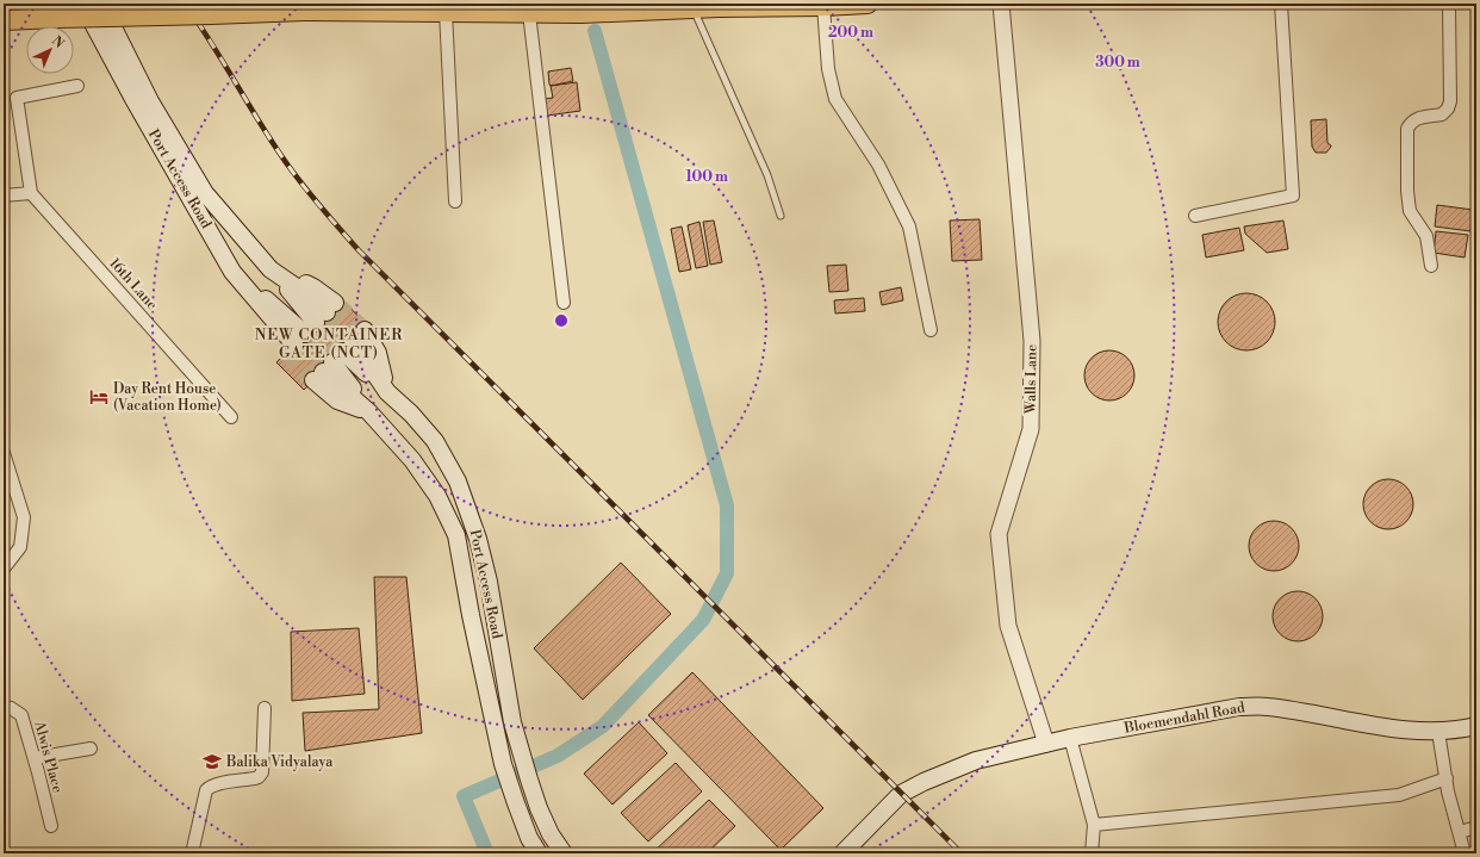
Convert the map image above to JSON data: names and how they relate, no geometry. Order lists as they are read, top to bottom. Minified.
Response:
{"streets":{"main road":["Port Access Road","Bloemendahl Road"],"street":["16th Lane","Walls Lane","Alwis Place"]},"crossings":[["Walls Lane","Bloemendahl Road"]],"districts":["NEW CONTAINER GATE (NCT)"],"places":{"hotel":["Day Rent House (Vacation Home)"],"school or university":["Balika Vidyalaya"]},"north":"top right","rings":["200 m","300 m","100 m"]}
